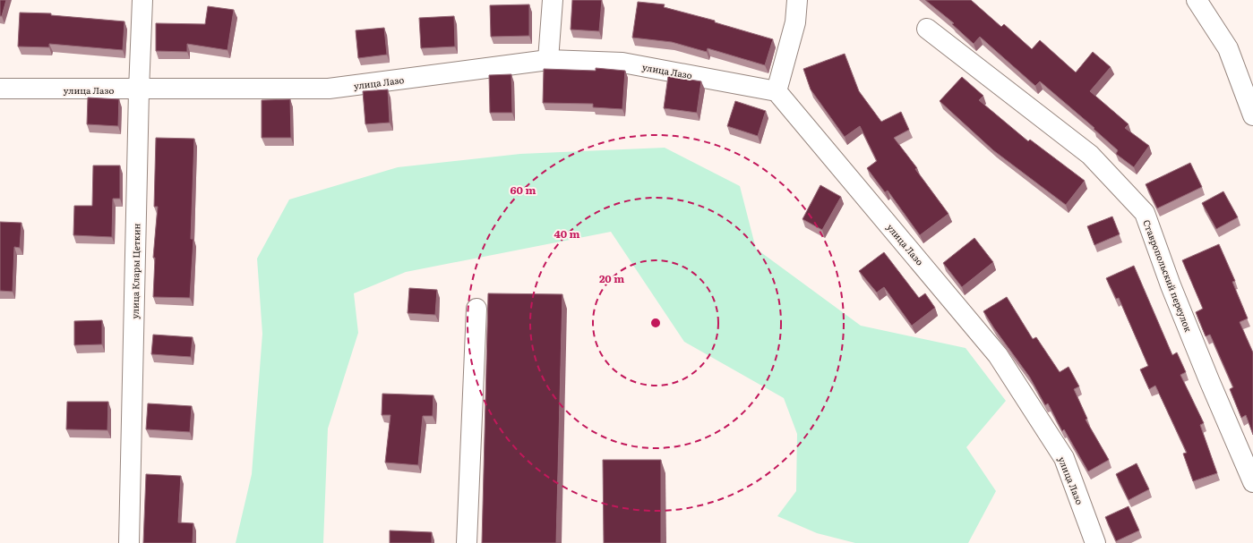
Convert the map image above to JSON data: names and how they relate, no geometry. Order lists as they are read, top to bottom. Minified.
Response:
{"streets":{"street":["улица Лазо","улица Клары Цеткин","Ставропольский переулок"]},"crossings":[["улица Лазо","улица Клары Цеткин"]],"rings":["60 m","40 m","20 m"]}
